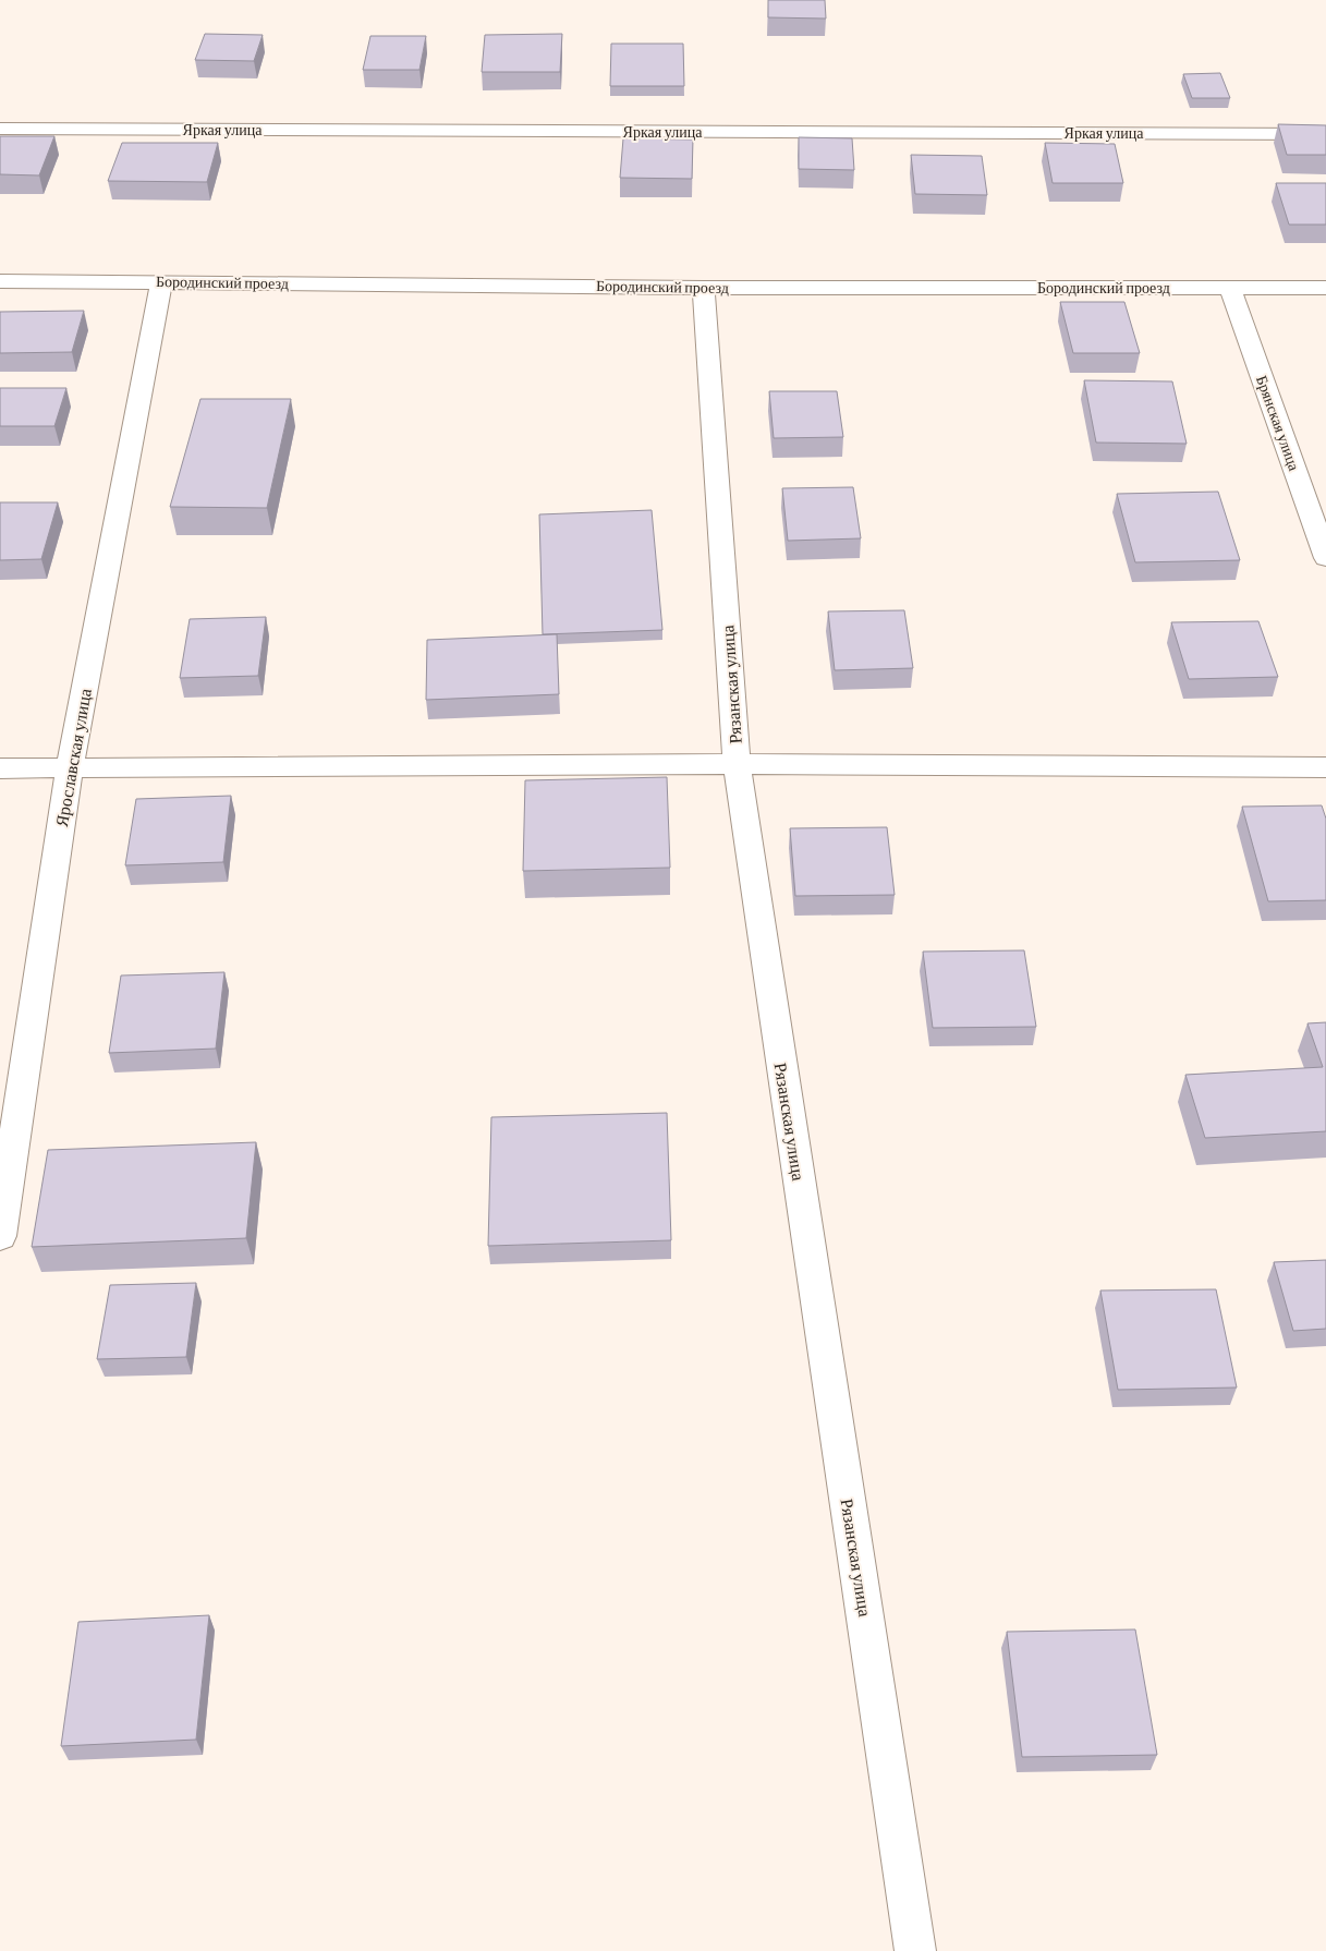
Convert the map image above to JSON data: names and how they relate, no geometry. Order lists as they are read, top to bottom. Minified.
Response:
{"streets":{"street":["Яркая улица","Бородинский проезд","Брянская улица","Рязанская улица","Ярославская улица"]},"crossings":[["Бородинский проезд","Брянская улица"],["Бородинский проезд","Рязанская улица"],["Бородинский проезд","Ярославская улица"]]}
